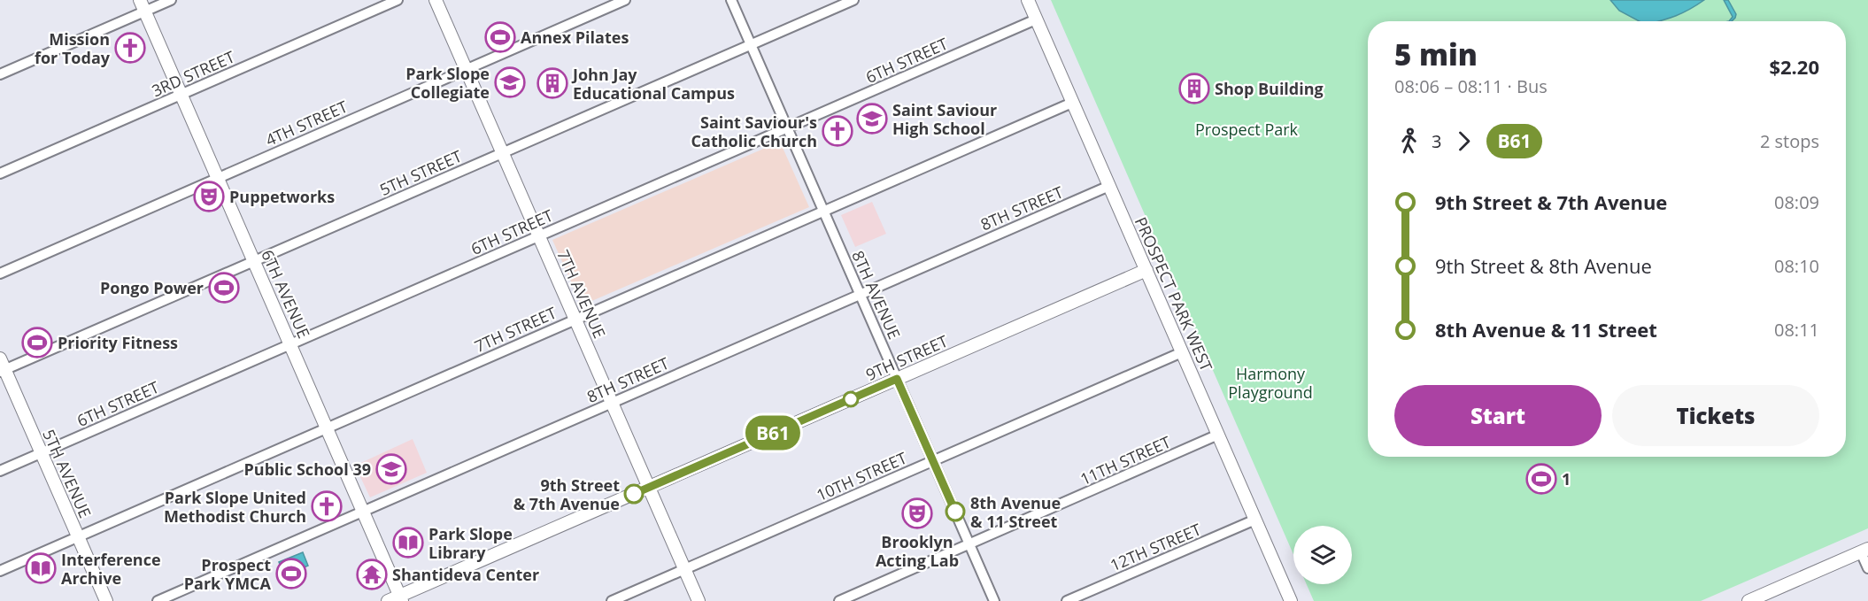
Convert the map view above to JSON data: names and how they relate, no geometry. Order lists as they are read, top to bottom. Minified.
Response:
{"streets":{"street":["6TH STREET","3RD STREET","4TH STREET","5TH STREET","8TH STREET","6TH AVENUE","7TH AVENUE","PROSPECT PARK WEST","8TH AVENUE","7TH STREET","9TH STREET","11TH STREET","5TH AVENUE","10TH STREET","12TH STREET"]},"crossings":[["6TH STREET","6TH AVENUE"],["6TH STREET","7TH AVENUE"],["6TH STREET","PROSPECT PARK WEST"],["6TH STREET","8TH AVENUE"],["6TH STREET","5TH AVENUE"],["3RD STREET","6TH AVENUE"],["4TH STREET","6TH AVENUE"],["4TH STREET","7TH AVENUE"],["5TH STREET","6TH AVENUE"],["5TH STREET","7TH AVENUE"],["5TH STREET","8TH AVENUE"],["5TH STREET","5TH AVENUE"],["8TH STREET","6TH AVENUE"],["8TH STREET","7TH AVENUE"],["8TH STREET","PROSPECT PARK WEST"],["8TH STREET","8TH AVENUE"],["6TH AVENUE","7TH STREET"],["6TH AVENUE","9TH STREET"],["7TH AVENUE","7TH STREET"],["7TH AVENUE","9TH STREET"],["7TH AVENUE","10TH STREET"],["PROSPECT PARK WEST","7TH STREET"],["PROSPECT PARK WEST","9TH STREET"],["PROSPECT PARK WEST","11TH STREET"],["PROSPECT PARK WEST","10TH STREET"],["PROSPECT PARK WEST","12TH STREET"],["8TH AVENUE","7TH STREET"],["8TH AVENUE","9TH STREET"],["8TH AVENUE","11TH STREET"],["8TH AVENUE","10TH STREET"],["7TH STREET","5TH AVENUE"]],"parks":["Prospect Park","Harmony Playground"],"places":{"sports":["Annex Pilates","Pongo Power","Priority Fitness","1","Prospect Park YMCA"],"church":["Mission for Today","Saint Saviour's Catholic Church","Park Slope United Methodist Church"],"school or university":["Park Slope Collegiate","Saint Saviour High School","Public School 39"],"building":["John Jay Educational Campus","Shop Building"],"theatre":["Puppetworks","Brooklyn Acting Lab"],"other":["9th Street & 7th Avenue","8th Avenue & 11 Street"],"library":["Park Slope Library","Interference Archive"],"temple":["Shantideva Center"]},"lines":["bus line B61"],"page":{"on_map":"B61","heading":["5 min","08:06 – 08:11 · Bus","$2.20"],"legs":["3","B61","2 stops"],"list":[{"name":"9th Street & 7th Avenue","value":"08:09"},{"name":"9th Street & 8th Avenue","value":"08:10"},{"name":"8th Avenue & 11 Street","value":"08:11"}],"buttons":["Start","Tickets"]}}
